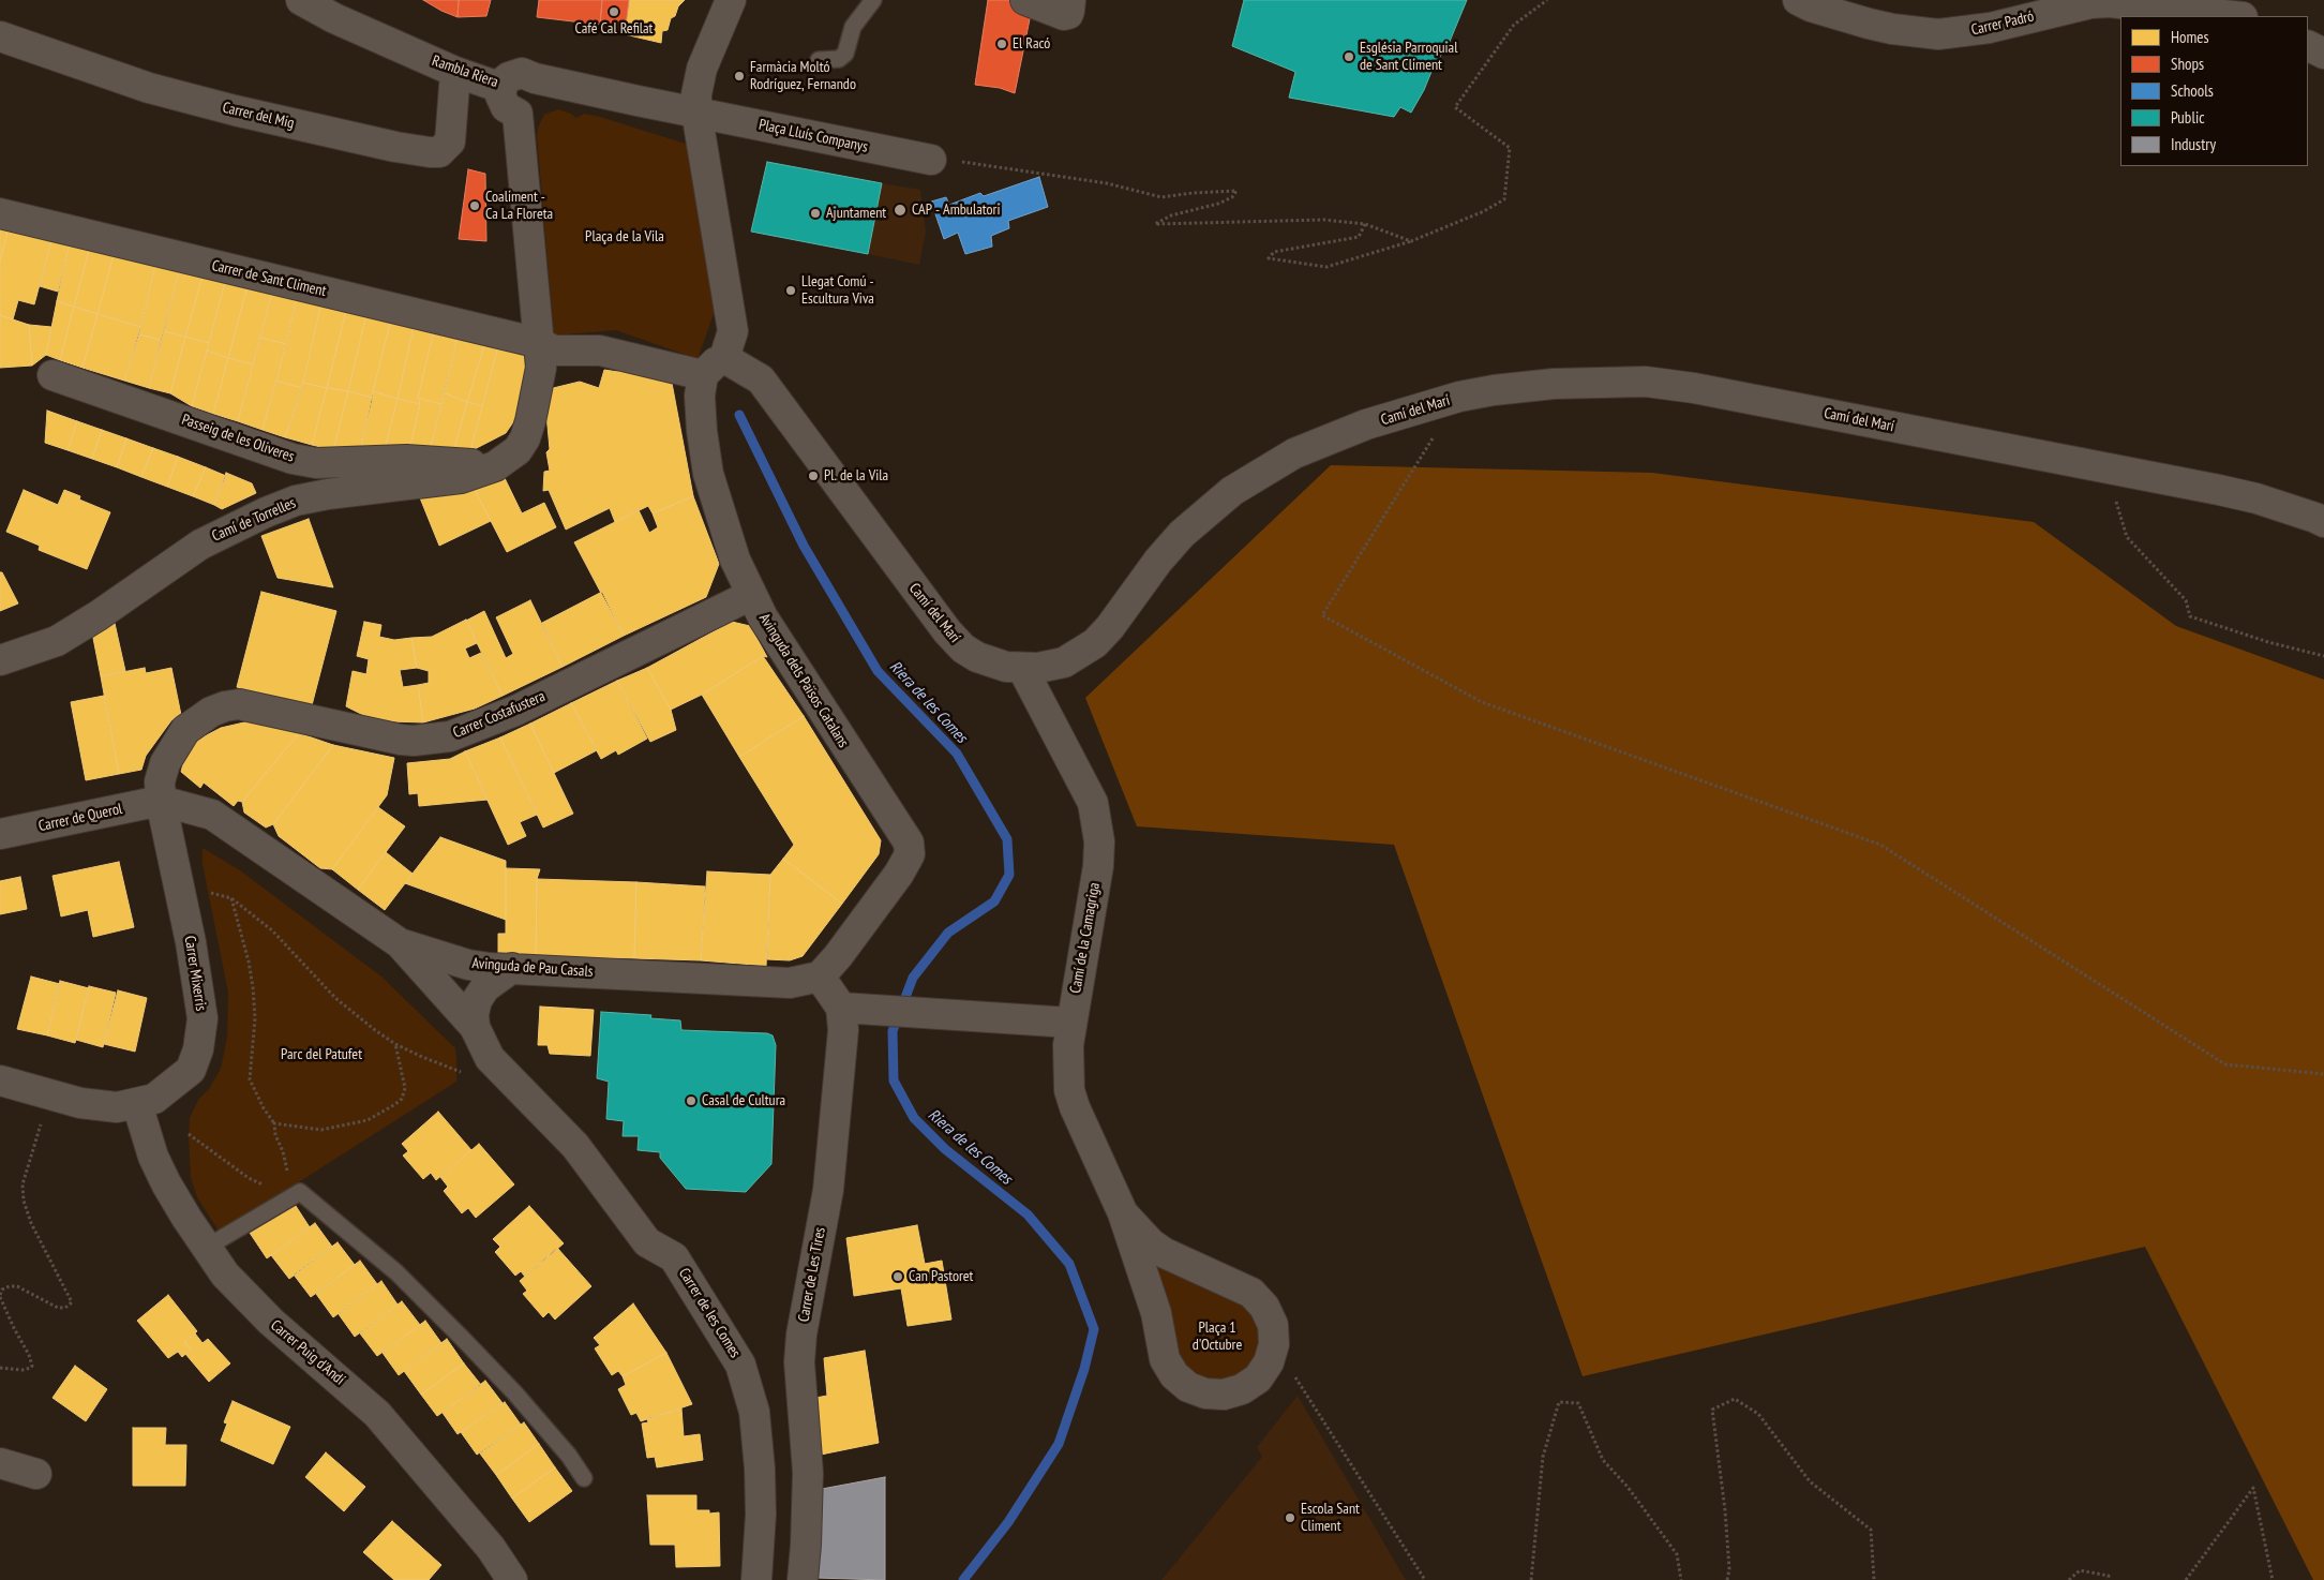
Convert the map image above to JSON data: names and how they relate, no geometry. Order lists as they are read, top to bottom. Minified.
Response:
{"streets":{"street":["Carrer Padró","Rambla Riera","Carrer del Mig","Plaça Lluís Companys","Carrer de Sant Climent","Camí del Marí","Passeig de les Oliveres","Camí de Torrelles","Avinguda dels Països Catalans","Carrer Costafustera","Carrer de Querol","Camí de la Camagriga","Avinguda de Pau Casals","Carrer Mixerris","Carrer de Les Tires","Carrer de les Comes","Carrer Puig d'Andí"]},"crossings":[["Rambla Riera","Carrer del Mig"],["Rambla Riera","Plaça Lluís Companys"],["Carrer de Sant Climent","Camí de Torrelles"],["Camí del Marí","Avinguda dels Països Catalans"],["Camí del Marí","Camí de la Camagriga"],["Passeig de les Oliveres","Camí de Torrelles"],["Avinguda dels Països Catalans","Carrer Costafustera"],["Avinguda dels Països Catalans","Avinguda de Pau Casals"],["Avinguda dels Països Catalans","Carrer de Les Tires"],["Carrer Costafustera","Carrer de Querol"],["Carrer Costafustera","Avinguda de Pau Casals"],["Carrer Costafustera","Carrer Mixerris"],["Carrer de Querol","Avinguda de Pau Casals"],["Carrer de Querol","Carrer Mixerris"],["Avinguda de Pau Casals","Carrer Mixerris"],["Avinguda de Pau Casals","Carrer de Les Tires"],["Avinguda de Pau Casals","Carrer de les Comes"],["Carrer Mixerris","Carrer Puig d'Andí"]],"water":["Riera de les Comes"],"parks":["Plaça de la Vila","Parc del Patufet","Plaça 1 d'Octubre"],"places":["Café Cal Refilat","El Racó","Església Parroquial de Sant Climent","Farmàcia Moltó Rodríguez, Fernando","Coaliment - Ca La Floreta","CAP - Ambulatori","Ajuntament","Llegat Comú - Escultura Viva","Pl. de la Vila","Casal de Cultura","Can Pastoret","Escola Sant Climent"],"legend":["Homes","Shops","Schools","Public","Industry"]}
